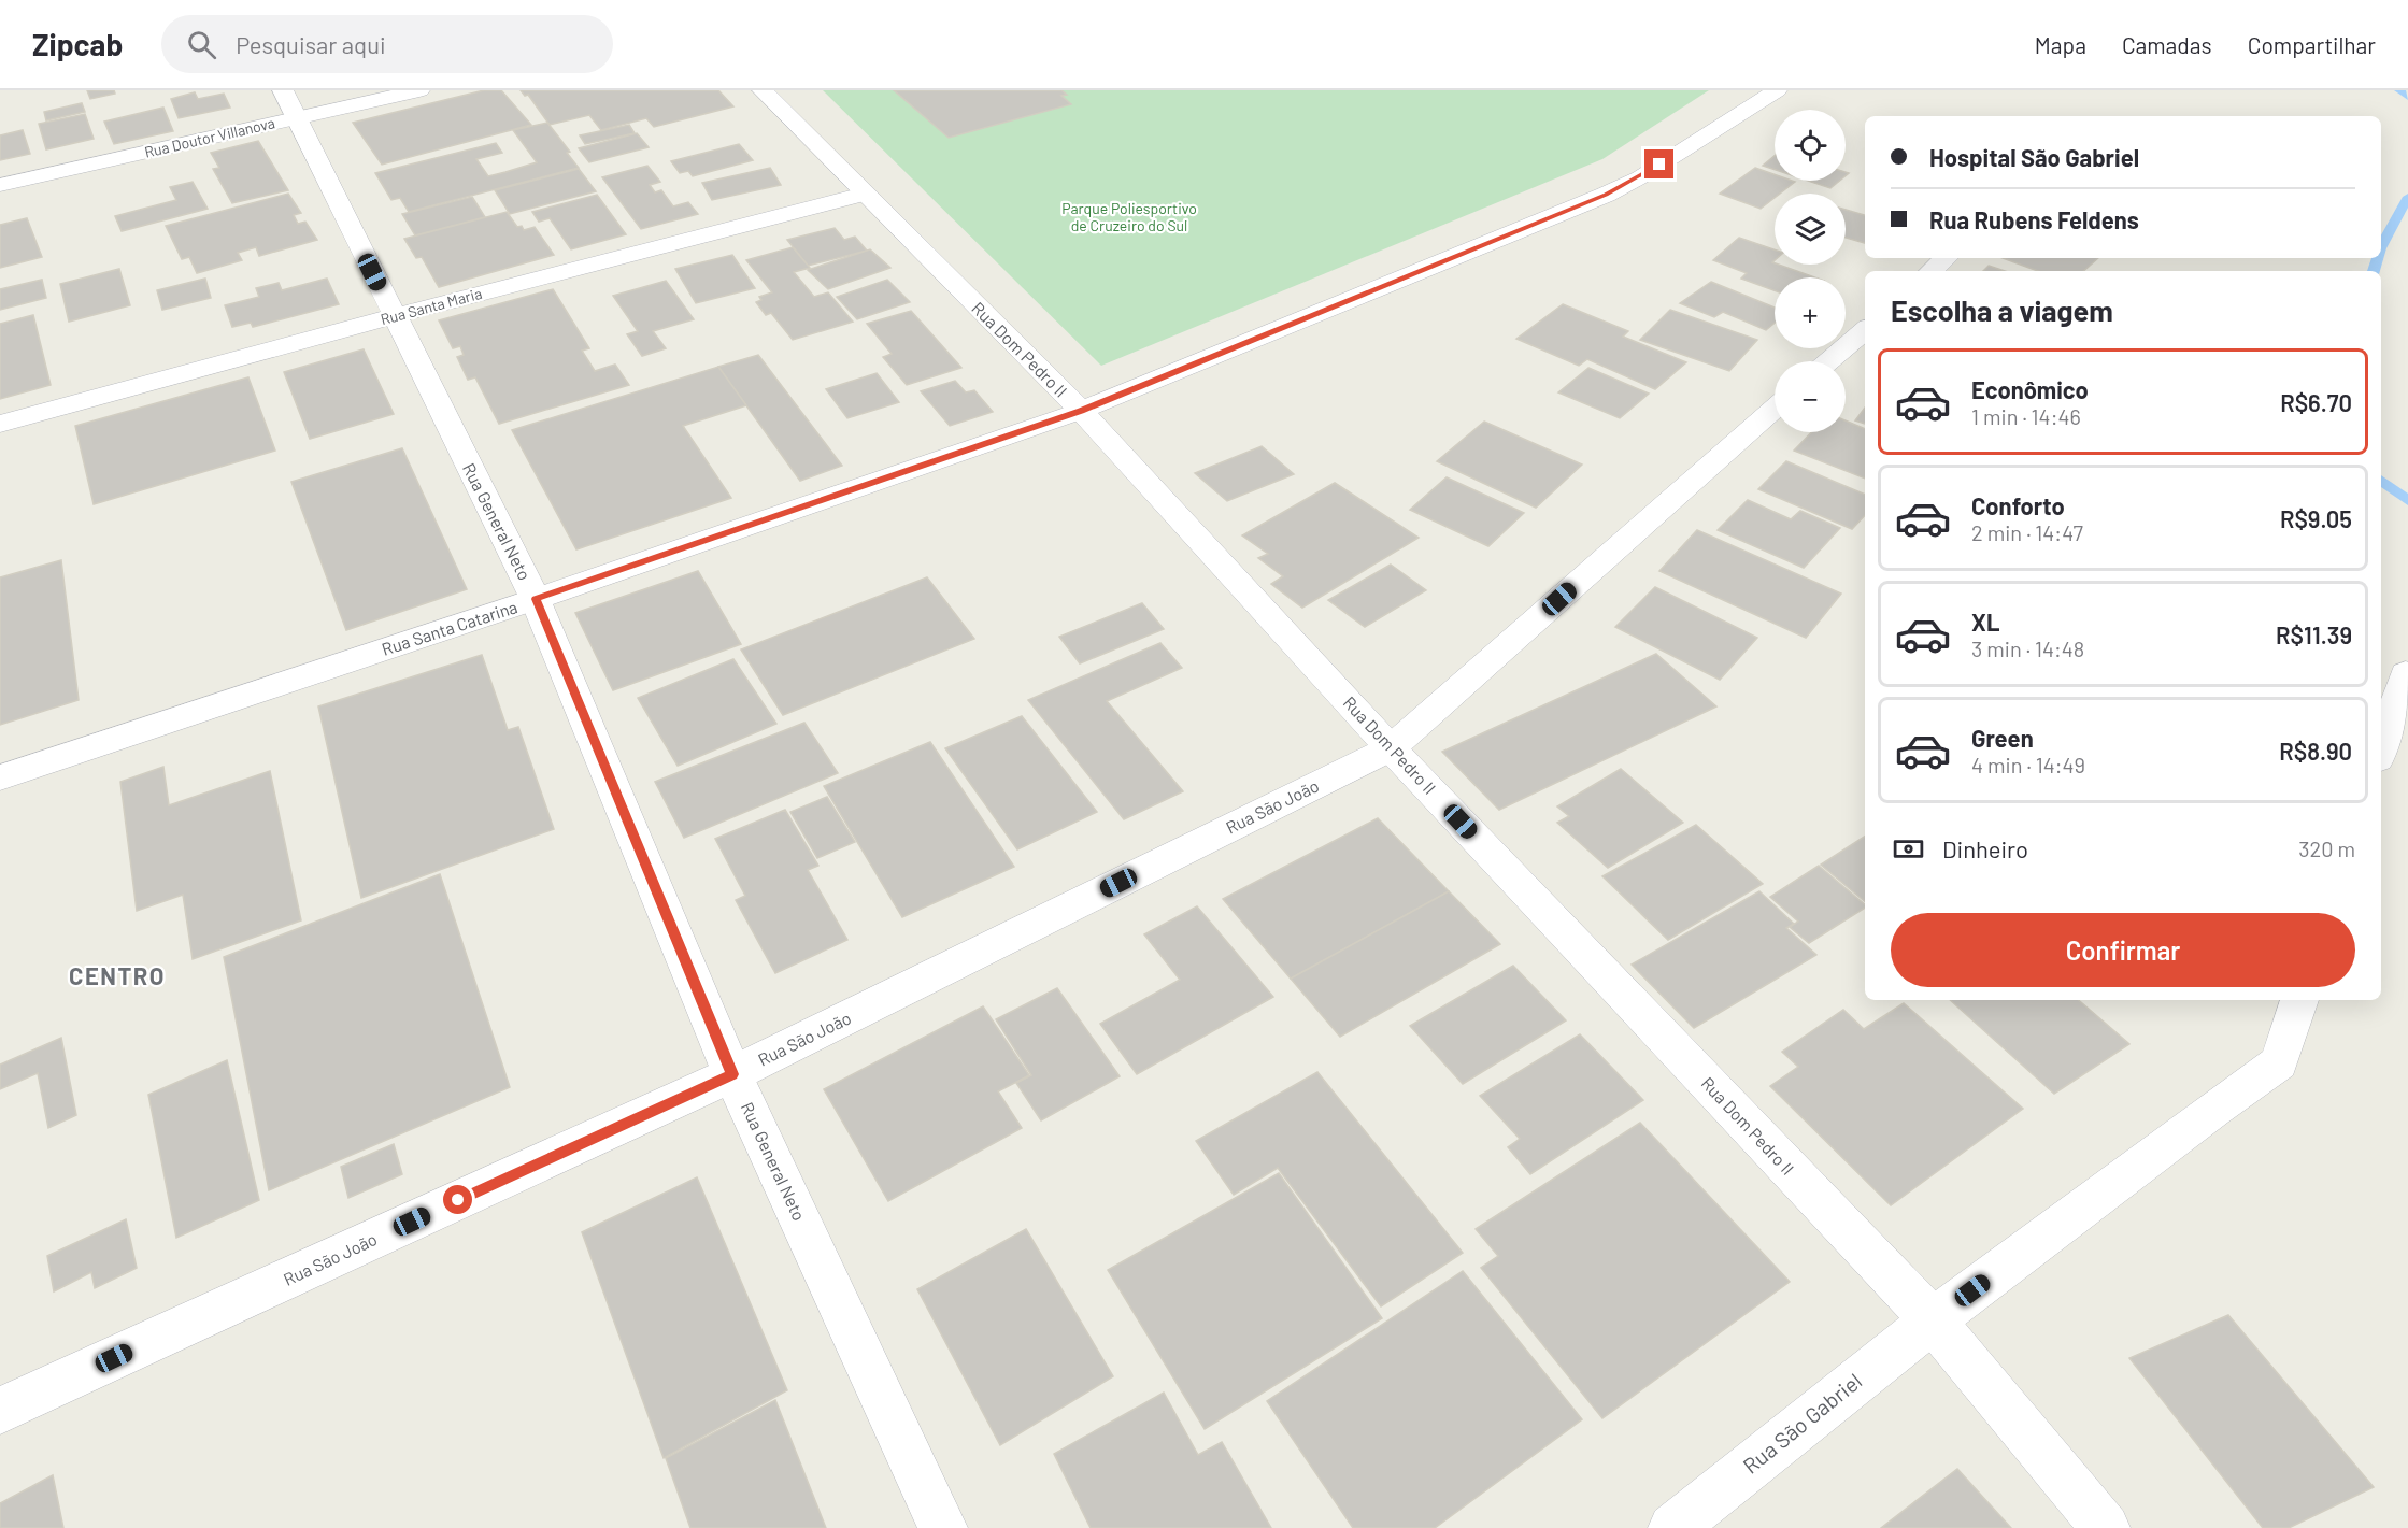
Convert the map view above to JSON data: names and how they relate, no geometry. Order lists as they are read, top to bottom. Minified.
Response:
{"streets":{"street":["Rua Doutor Villanova","Rua Santa Maria","Rua Dom Pedro II","Rua General Neto","Rua Santa Catarina","Rua São João","Rua São Gabriel"]},"crossings":[["Rua Doutor Villanova","Rua General Neto"],["Rua Santa Maria","Rua Dom Pedro II"],["Rua Santa Maria","Rua General Neto"],["Rua Dom Pedro II","Rua Santa Catarina"],["Rua Dom Pedro II","Rua São João"],["Rua Dom Pedro II","Rua São Gabriel"],["Rua General Neto","Rua Santa Catarina"],["Rua General Neto","Rua São João"]],"districts":["CENTRO"],"parks":["Parque Poliesportivo de Cruzeiro do Sul"],"page":{"header":"Zipcab","search":"Pesquisar aqui","nav":["Mapa","Camadas","Compartilhar"],"map_buttons":["+","−"],"banner":["Hospital São Gabriel","Rua Rubens Feldens"],"heading":"Escolha a viagem","list":[{"name":"Econômico","note":"1 min · 14:46","value":"R$6.70"},{"name":"Conforto","note":"2 min · 14:47","value":"R$9.05"},{"name":"XL","note":"3 min · 14:48","value":"R$11.39"},{"name":"Green","note":"4 min · 14:49","value":"R$8.90"}],"pay":["Dinheiro","320 m"],"buttons":"Confirmar"}}
